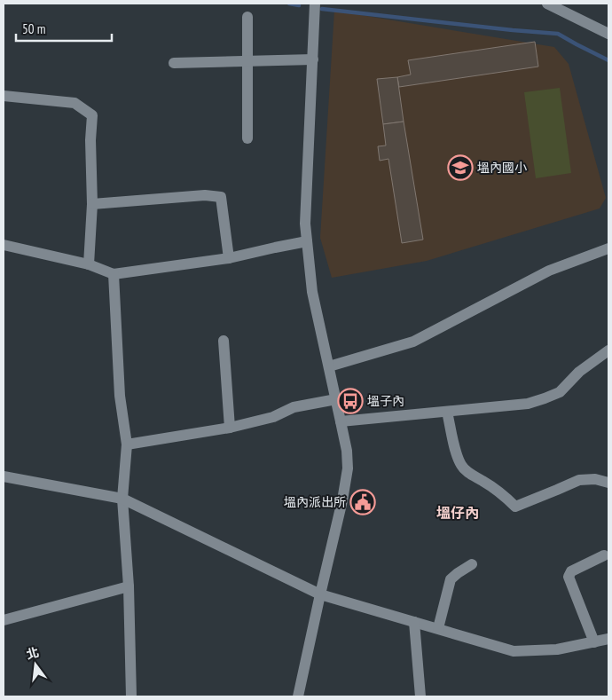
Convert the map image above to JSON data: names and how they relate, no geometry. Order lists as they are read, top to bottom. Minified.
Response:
{"districts":["塭仔內"],"places":{"school or university":["塭內國小"],"bus stop":["塭子內"],"public building":["塭內派出所"]},"scale_bar":"50 m","north":"top"}
